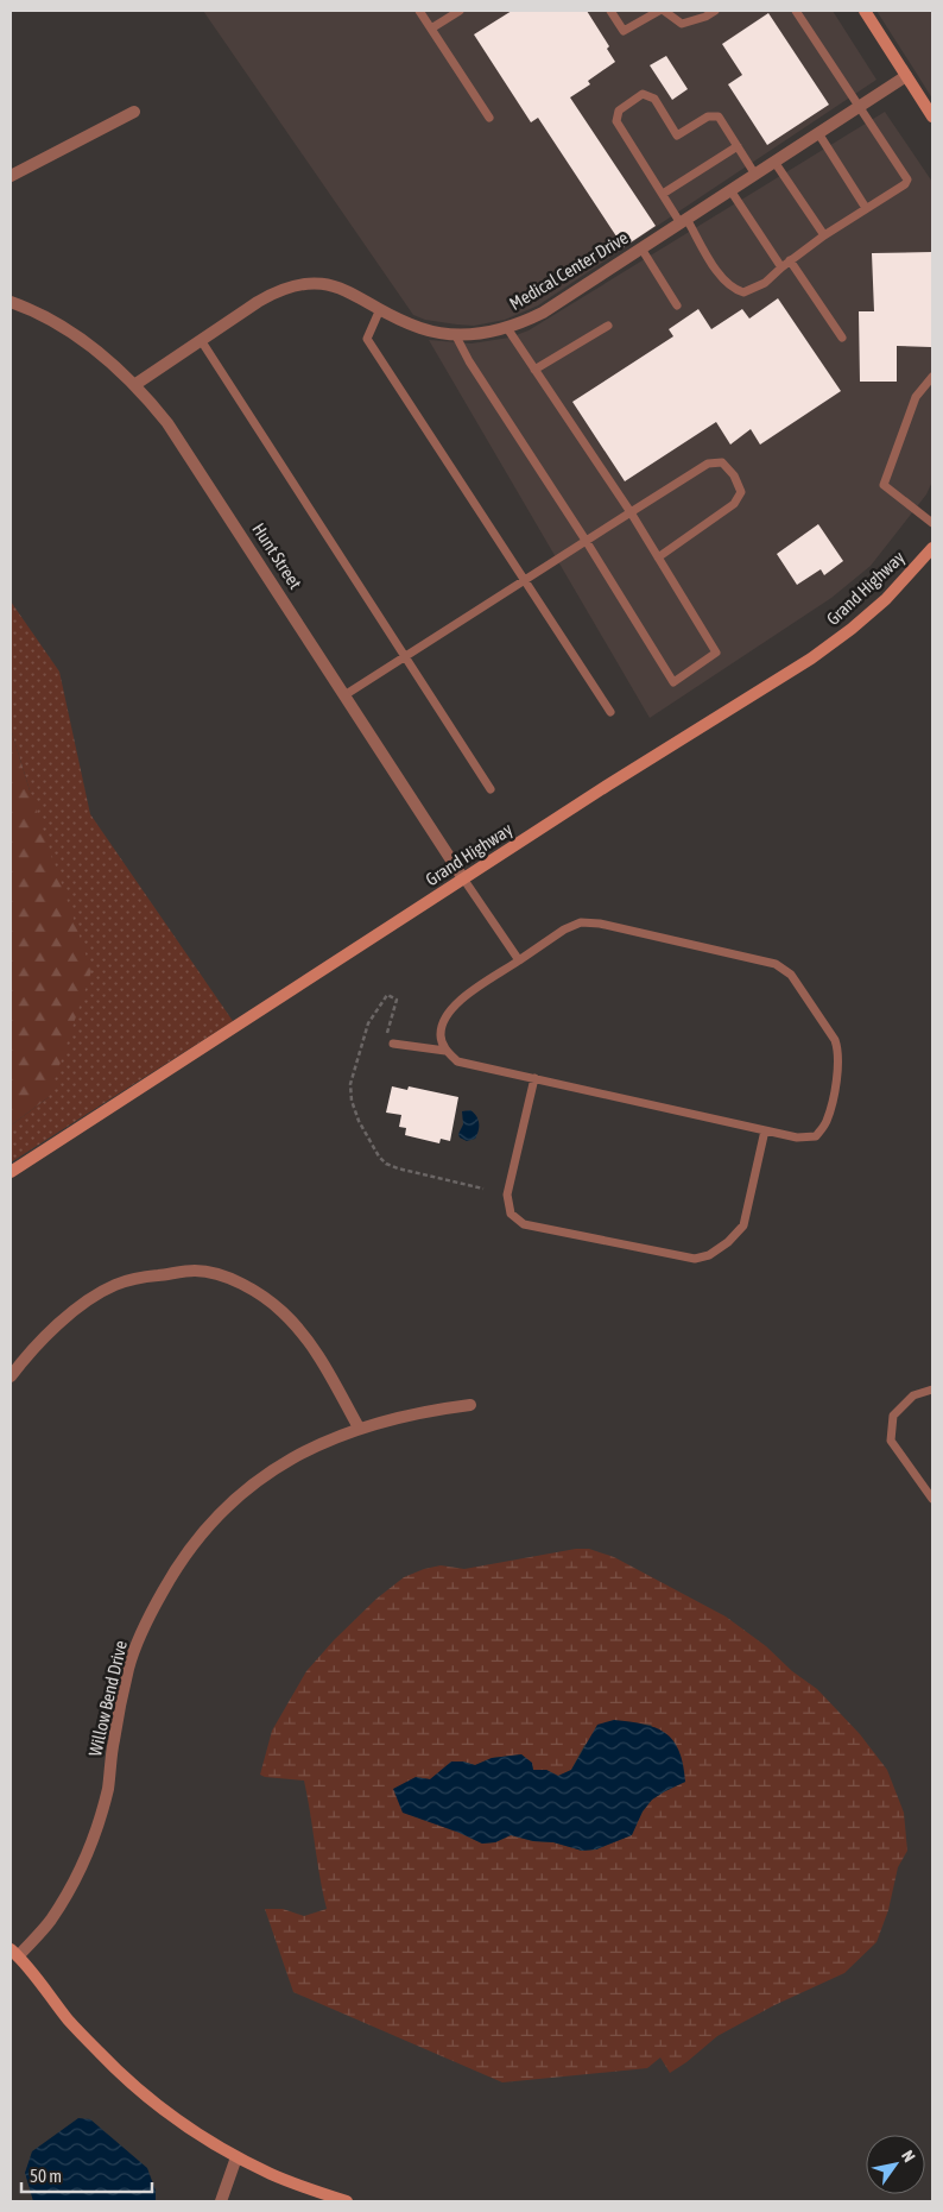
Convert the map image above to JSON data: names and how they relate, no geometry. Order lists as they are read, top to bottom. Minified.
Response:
{"streets":{"street":["Medical Center Drive","Hunt Street","Grand Highway","Willow Bend Drive"]},"crossings":[["Medical Center Drive","Hunt Street"],["Hunt Street","Grand Highway"]],"scale_bar":"50 m","north":"top right"}
